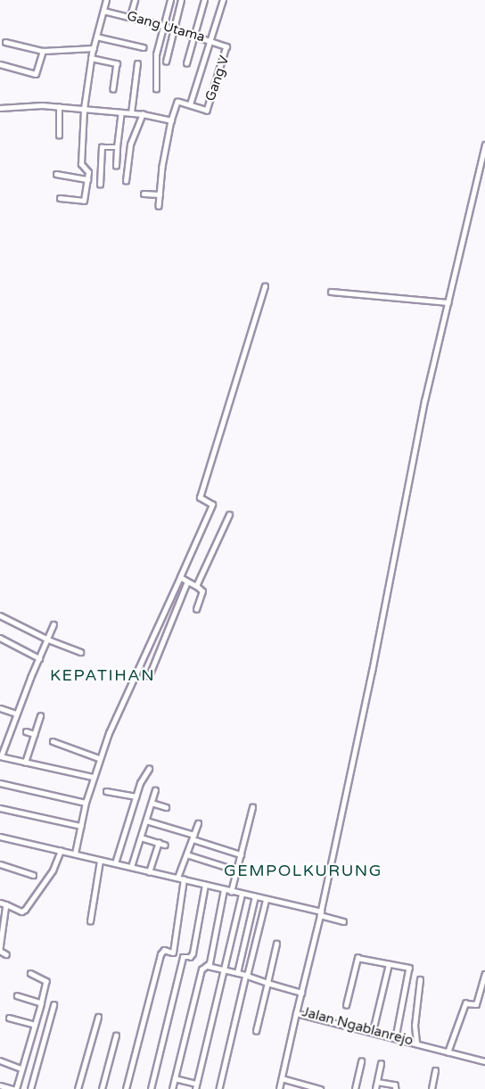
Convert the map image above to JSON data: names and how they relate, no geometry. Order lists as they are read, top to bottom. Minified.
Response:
{"streets":{"street":["Gang Utama","Gang V","Jalan Ngablanrejo"]},"crossings":[["Gang Utama","Gang V"]],"districts":["KEPATIHAN","GEMPOLKURUNG"]}
